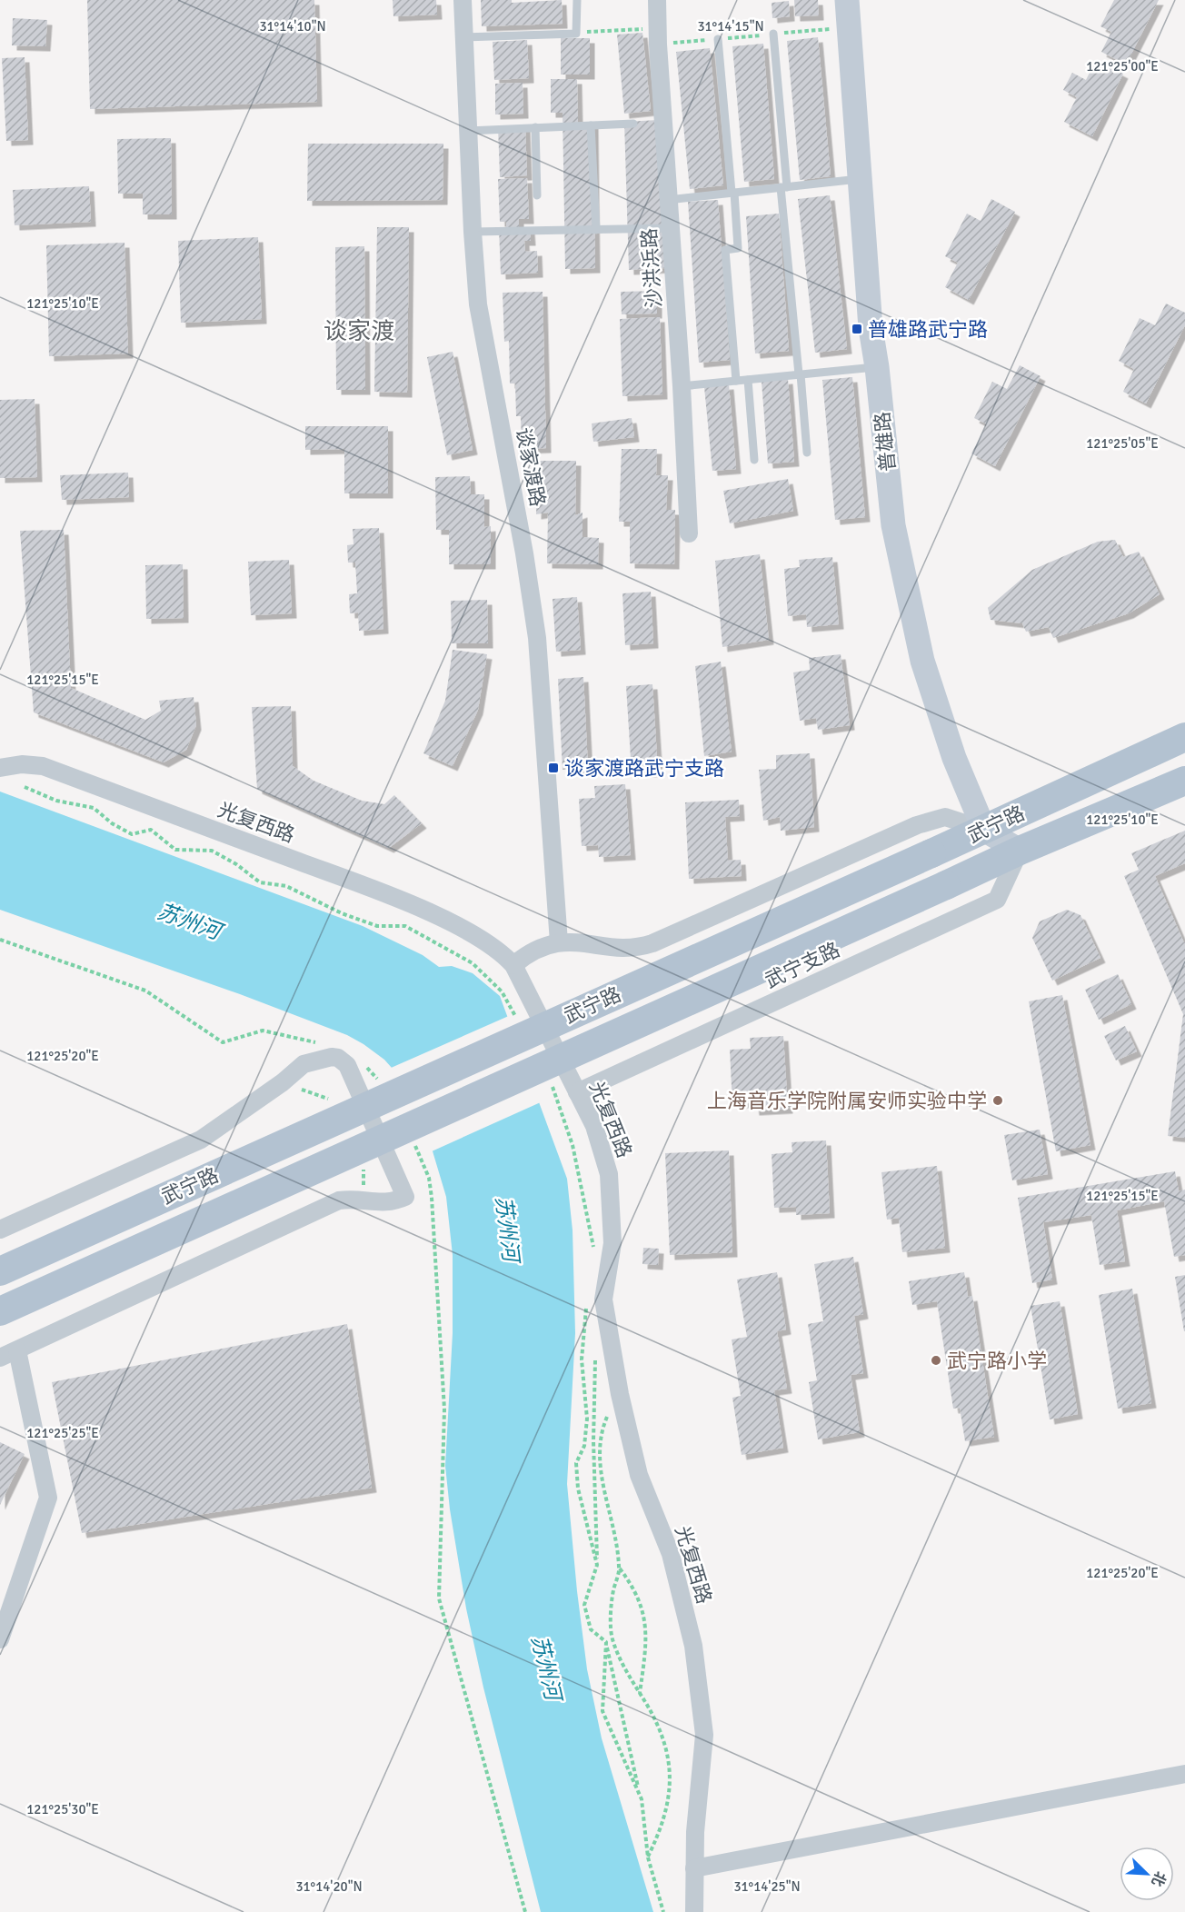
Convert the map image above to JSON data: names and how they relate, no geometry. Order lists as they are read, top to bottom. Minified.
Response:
{"streets":{"main road":["普雄路","武宁路"],"street":["沙洪浜路","谈家渡路","光复西路","武宁支路"]},"crossings":[["普雄路","武宁路"],["光复西路","武宁支路"],["武宁路","武宁支路"]],"districts":["谈家渡"],"water":["苏州河"],"places":{"transit":["普雄路武宁路","谈家渡路武宁支路"],"other":["上海音乐学院附属安师实验中学","武宁路小学"]},"north":"bottom right","coordinates":["31°14'15\"N","31°14'10\"N","121°25'00\"E","121°25'10\"E","121°25'05\"E","121°25'15\"E","121°25'20\"E","121°25'25\"E","121°25'30\"E","31°14'20\"N","31°14'25\"N"]}
